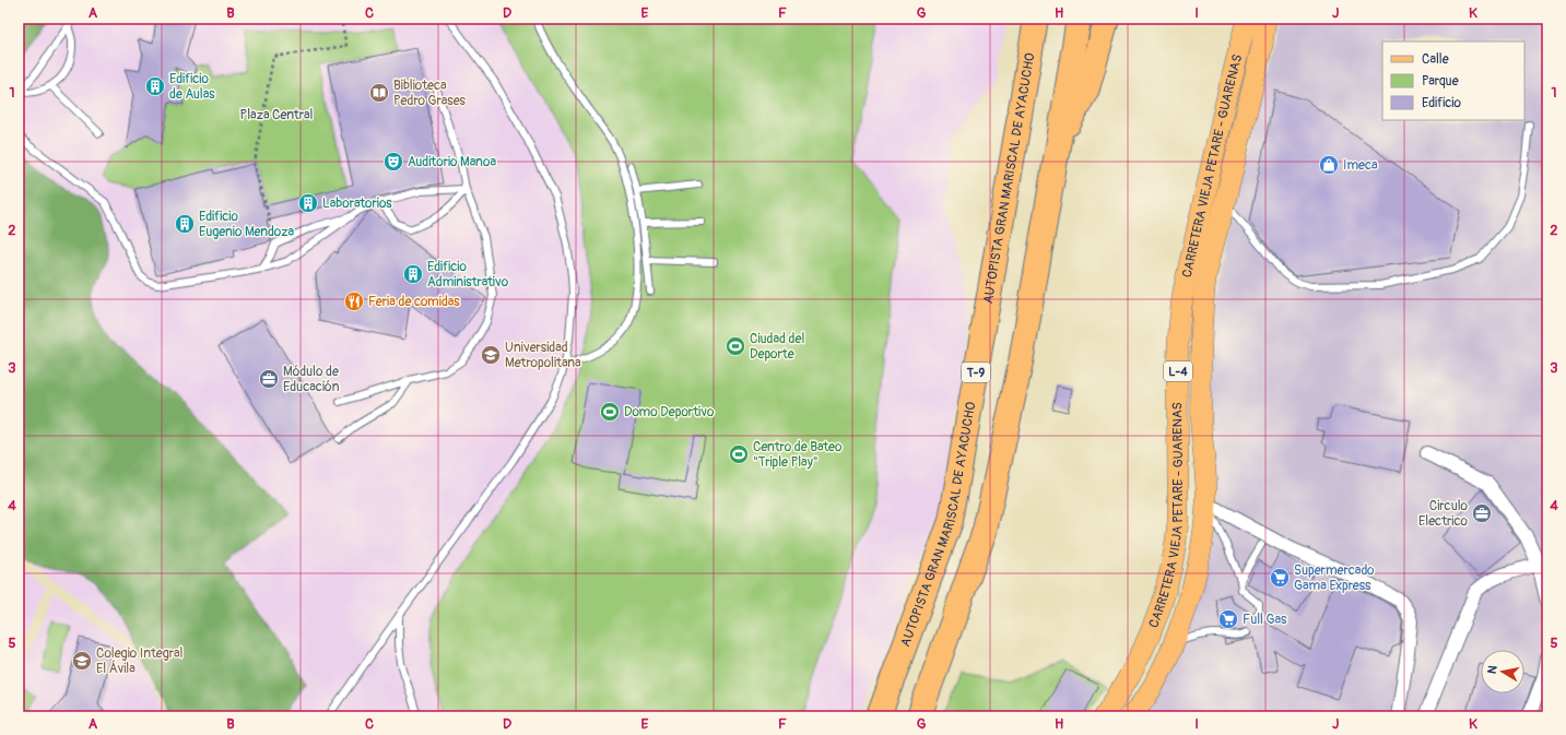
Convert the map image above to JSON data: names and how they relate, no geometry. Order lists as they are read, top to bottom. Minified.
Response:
{"streets":{"highway":["AUTOPISTA GRAN MARISCAL DE AYACUCHO","T-9"],"main road":["CARRETERA VIEJA PETARE - GUARENAS","L-4"]},"crossings":[["CARRETERA VIEJA PETARE - GUARENAS","L-4"]],"parks":["Plaza Central"],"places":{"building":["Edificio de Aulas","Laboratorios","Edificio Eugenio Mendoza","Edificio Administrativo"],"library":["Biblioteca Pedro Grases"],"theatre":["Auditorio Manoa"],"shop":["Imeca"],"restaurant":["Feria de comidas"],"sports":["Ciudad del Deporte","Domo Deportivo","Centro de Bateo \"Triple Play\""],"school or university":["Universidad Metropolitana","Colegio Integral El Ávila"],"office":["Módulo de Educación","Circulo Electrico"],"supermarket":["Supermercado Gama Express","Full Gas"]},"legend":["Calle","Parque","Edificio"],"north":"left","grid":{"columns":["A","B","C","D","E","F","G","H","I","J","K"],"rows":["1","2","3","4","5"]}}
